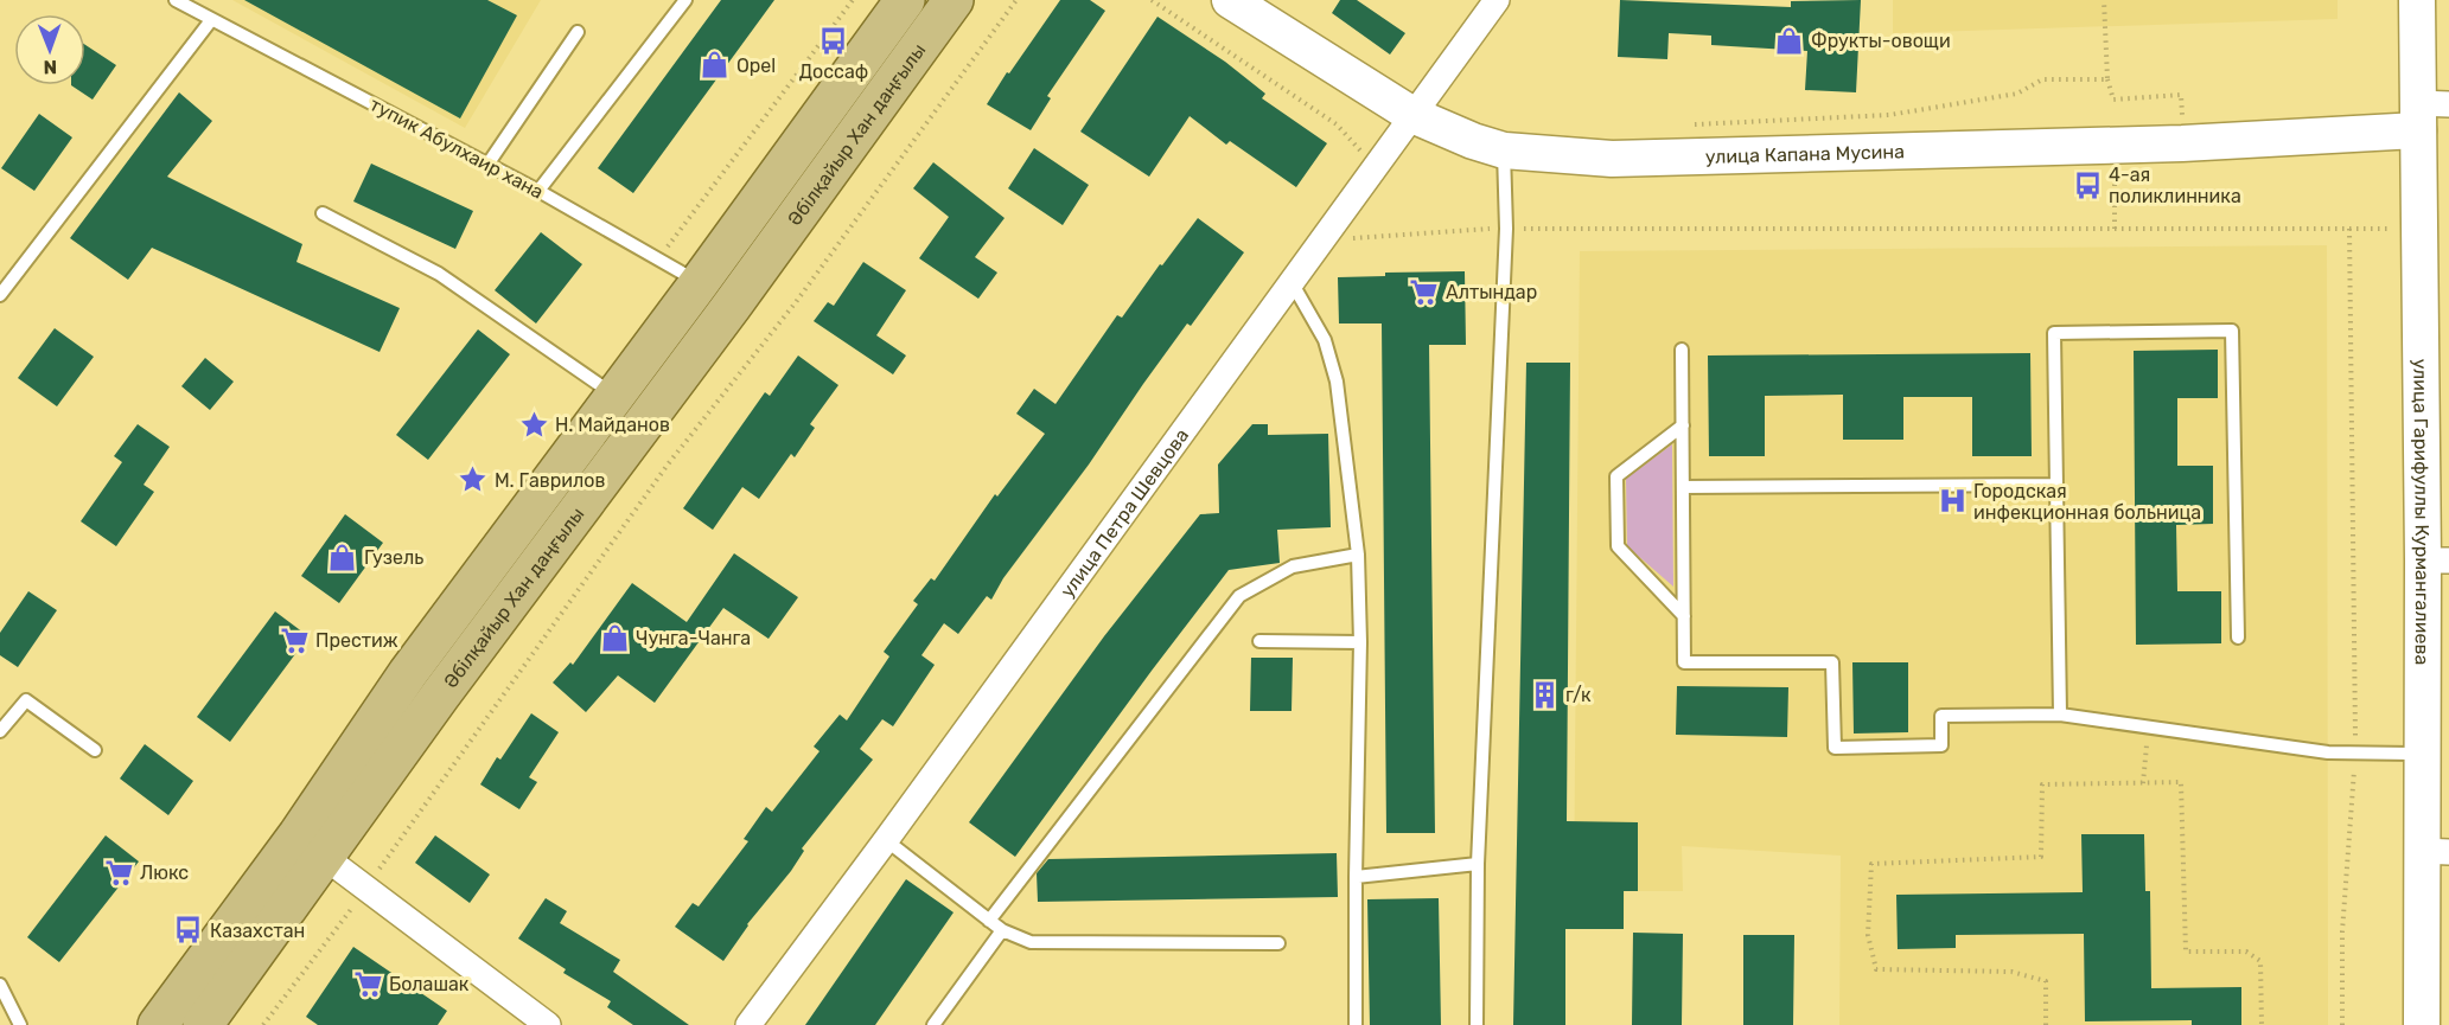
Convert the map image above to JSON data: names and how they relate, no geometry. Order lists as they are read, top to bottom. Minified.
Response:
{"streets":{"main road":["Әбілқайыр Хан даңғылы"],"street":["улица Капана Мусина","улица Гарифуллы Курмангалиева","улица Петра Шевцова"],"lane":["тупик Абулхаир хана"]},"crossings":[["Әбілқайыр Хан даңғылы","тупик Абулхаир хана"],["улица Капана Мусина","улица Гарифуллы Курмангалиева"],["улица Капана Мусина","улица Петра Шевцова"]],"places":{"shop":["Фрукты-овощи","Opel","Гузель","Чунга-Чанга"],"bus stop":["Доссаф","4-ая поликлинника","Казахстан"],"supermarket":["Алтындар","Престиж","Люкс","Болашак"],"place":["Н. Майданов","М. Гаврилов"],"hospital":["Городская инфекционная больница"],"building":["г/к"]},"north":"bottom"}
